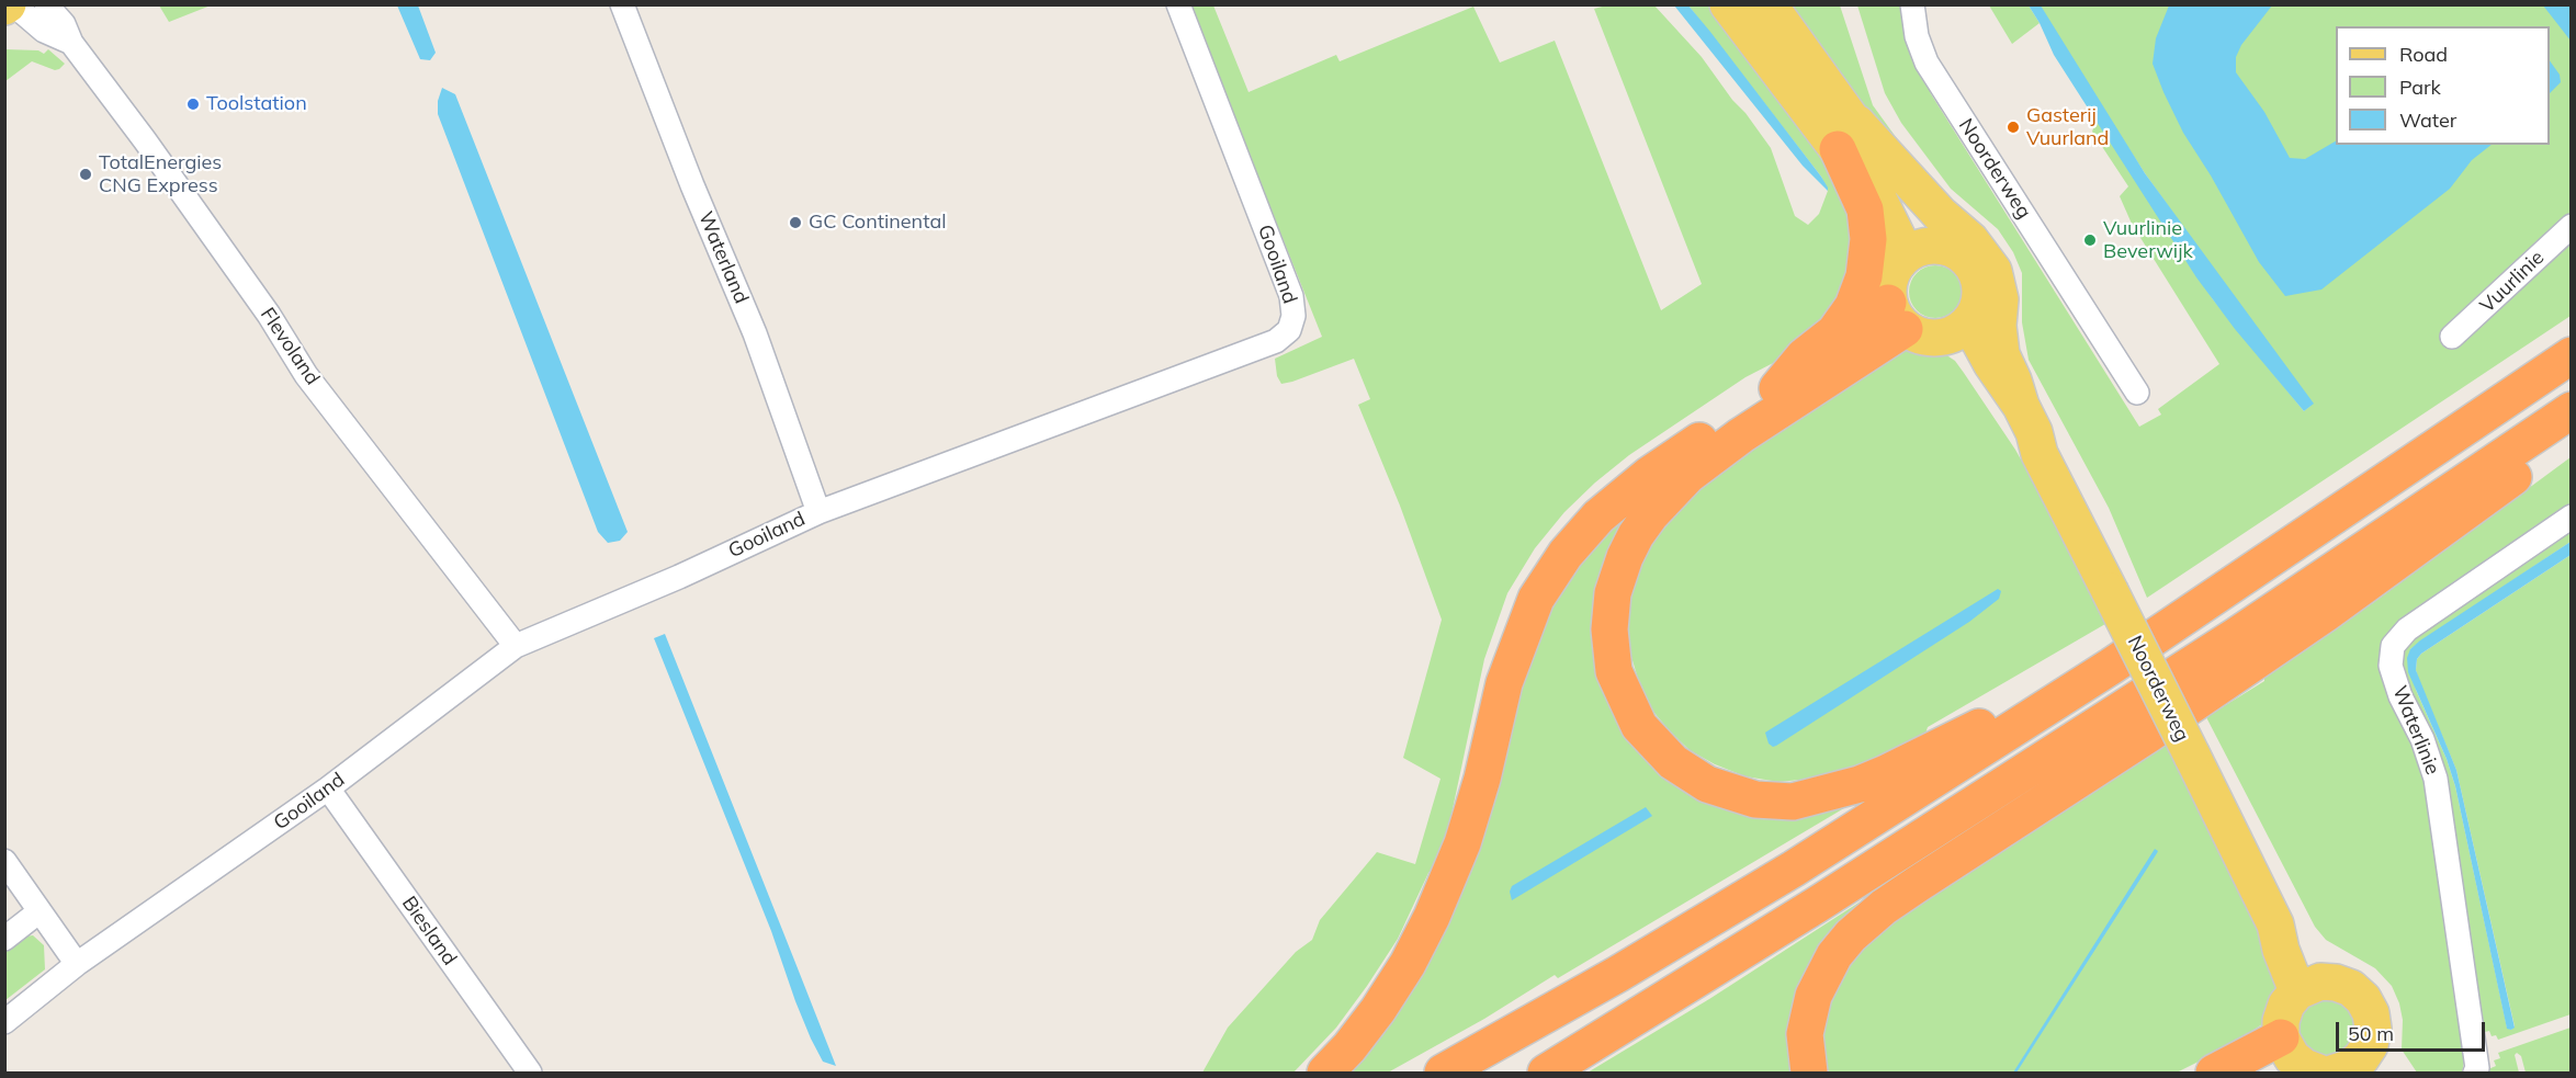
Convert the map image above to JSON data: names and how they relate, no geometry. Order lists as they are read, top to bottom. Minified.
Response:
{"streets":{"main road":["Noorderweg"],"street":["Waterland","Gooiland","Vuurlinie","Flevoland","Waterlinie","Biesland"]},"crossings":[["Waterland","Gooiland"],["Gooiland","Flevoland"],["Gooiland","Biesland"]],"places":["Toolstation","Gasterij Vuurland","TotalEnergies CNG Express","GC Continental","Vuurlinie Beverwijk"],"legend":["Road","Park","Water"],"scale_bar":"50 m"}
